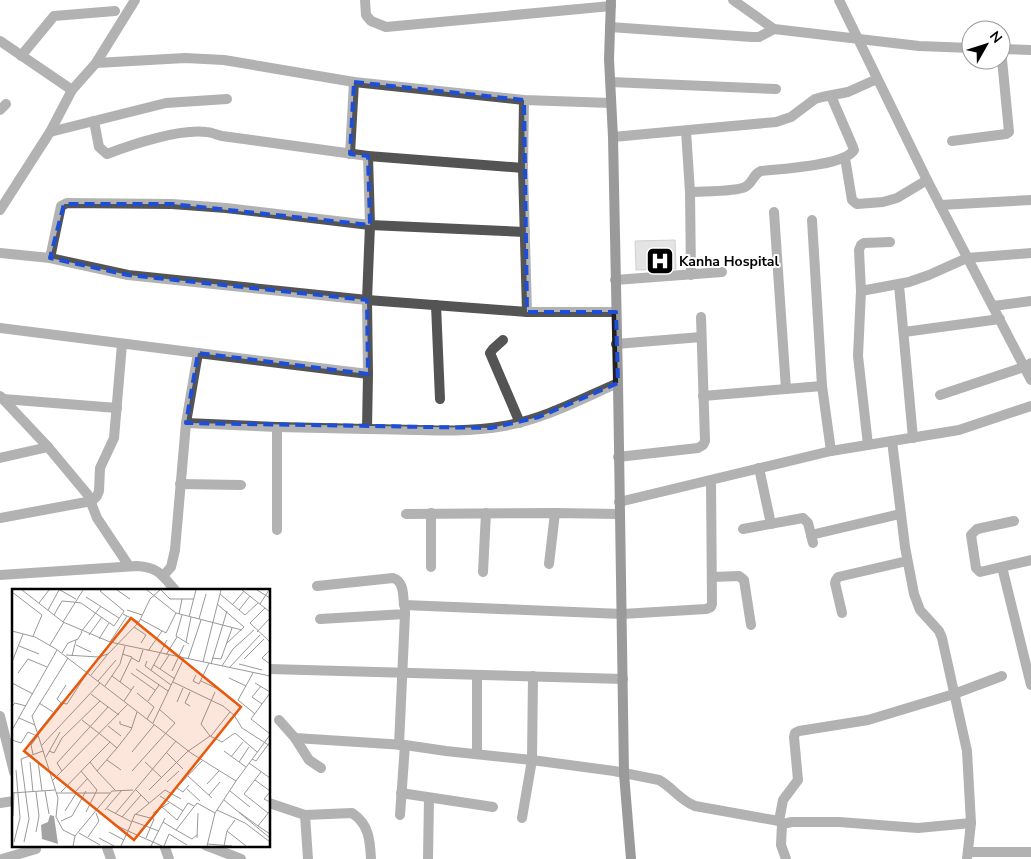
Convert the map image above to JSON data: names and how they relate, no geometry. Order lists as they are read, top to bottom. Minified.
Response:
{"places":{"hospital":["Kanha Hospital"]},"north":"top right"}
